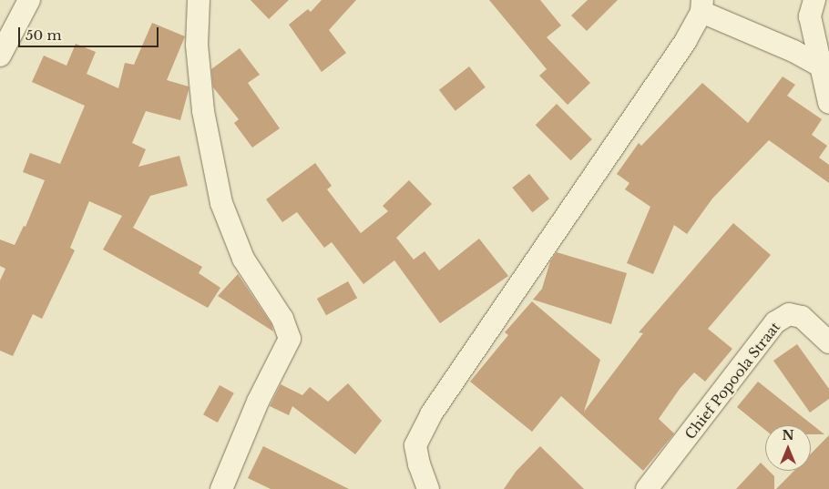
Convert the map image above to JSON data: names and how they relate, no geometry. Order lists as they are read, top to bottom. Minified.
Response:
{"streets":{"street":["Chief Popoola Straat"]},"scale_bar":"50 m","north":"top"}
